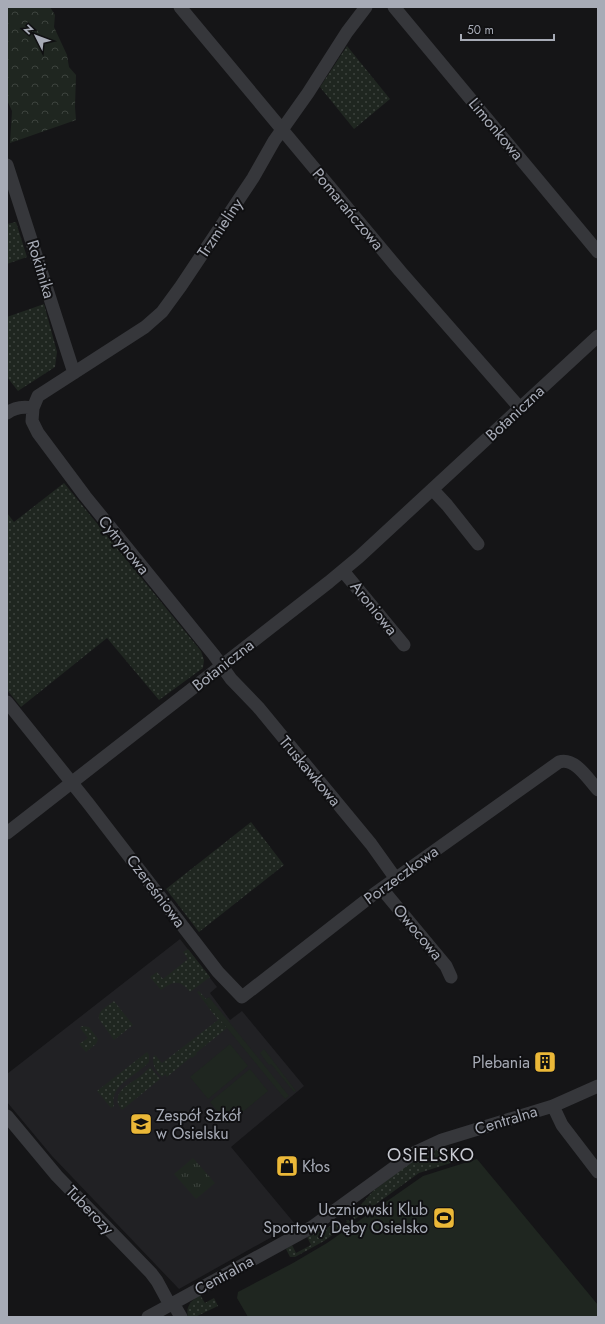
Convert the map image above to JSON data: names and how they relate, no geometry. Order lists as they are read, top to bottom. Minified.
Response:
{"streets":{"street":["Limonkowa","Pomarańczowa","Trzmieliny","Rokitnika","Botaniczna","Cytrynowa","Aroniowa","Truskawkowa","Porzeczkowa","Czereśniowa","Owocowa","Centralna","Tuberozy"]},"crossings":[["Pomarańczowa","Trzmieliny"],["Pomarańczowa","Botaniczna"],["Trzmieliny","Rokitnika"],["Trzmieliny","Cytrynowa"],["Botaniczna","Cytrynowa"],["Botaniczna","Aroniowa"],["Botaniczna","Truskawkowa"],["Botaniczna","Czereśniowa"],["Cytrynowa","Truskawkowa"],["Truskawkowa","Porzeczkowa"],["Porzeczkowa","Czereśniowa"],["Porzeczkowa","Owocowa"],["Centralna","Tuberozy"]],"districts":["OSIELSKO"],"places":{"building":["Plebania"],"school or university":["Zespół Szkół w Osielsku"],"shop":["Kłos"],"sports":["Uczniowski Klub Sportowy Dęby Osielsko"]},"scale_bar":"50 m","north":"top left"}
